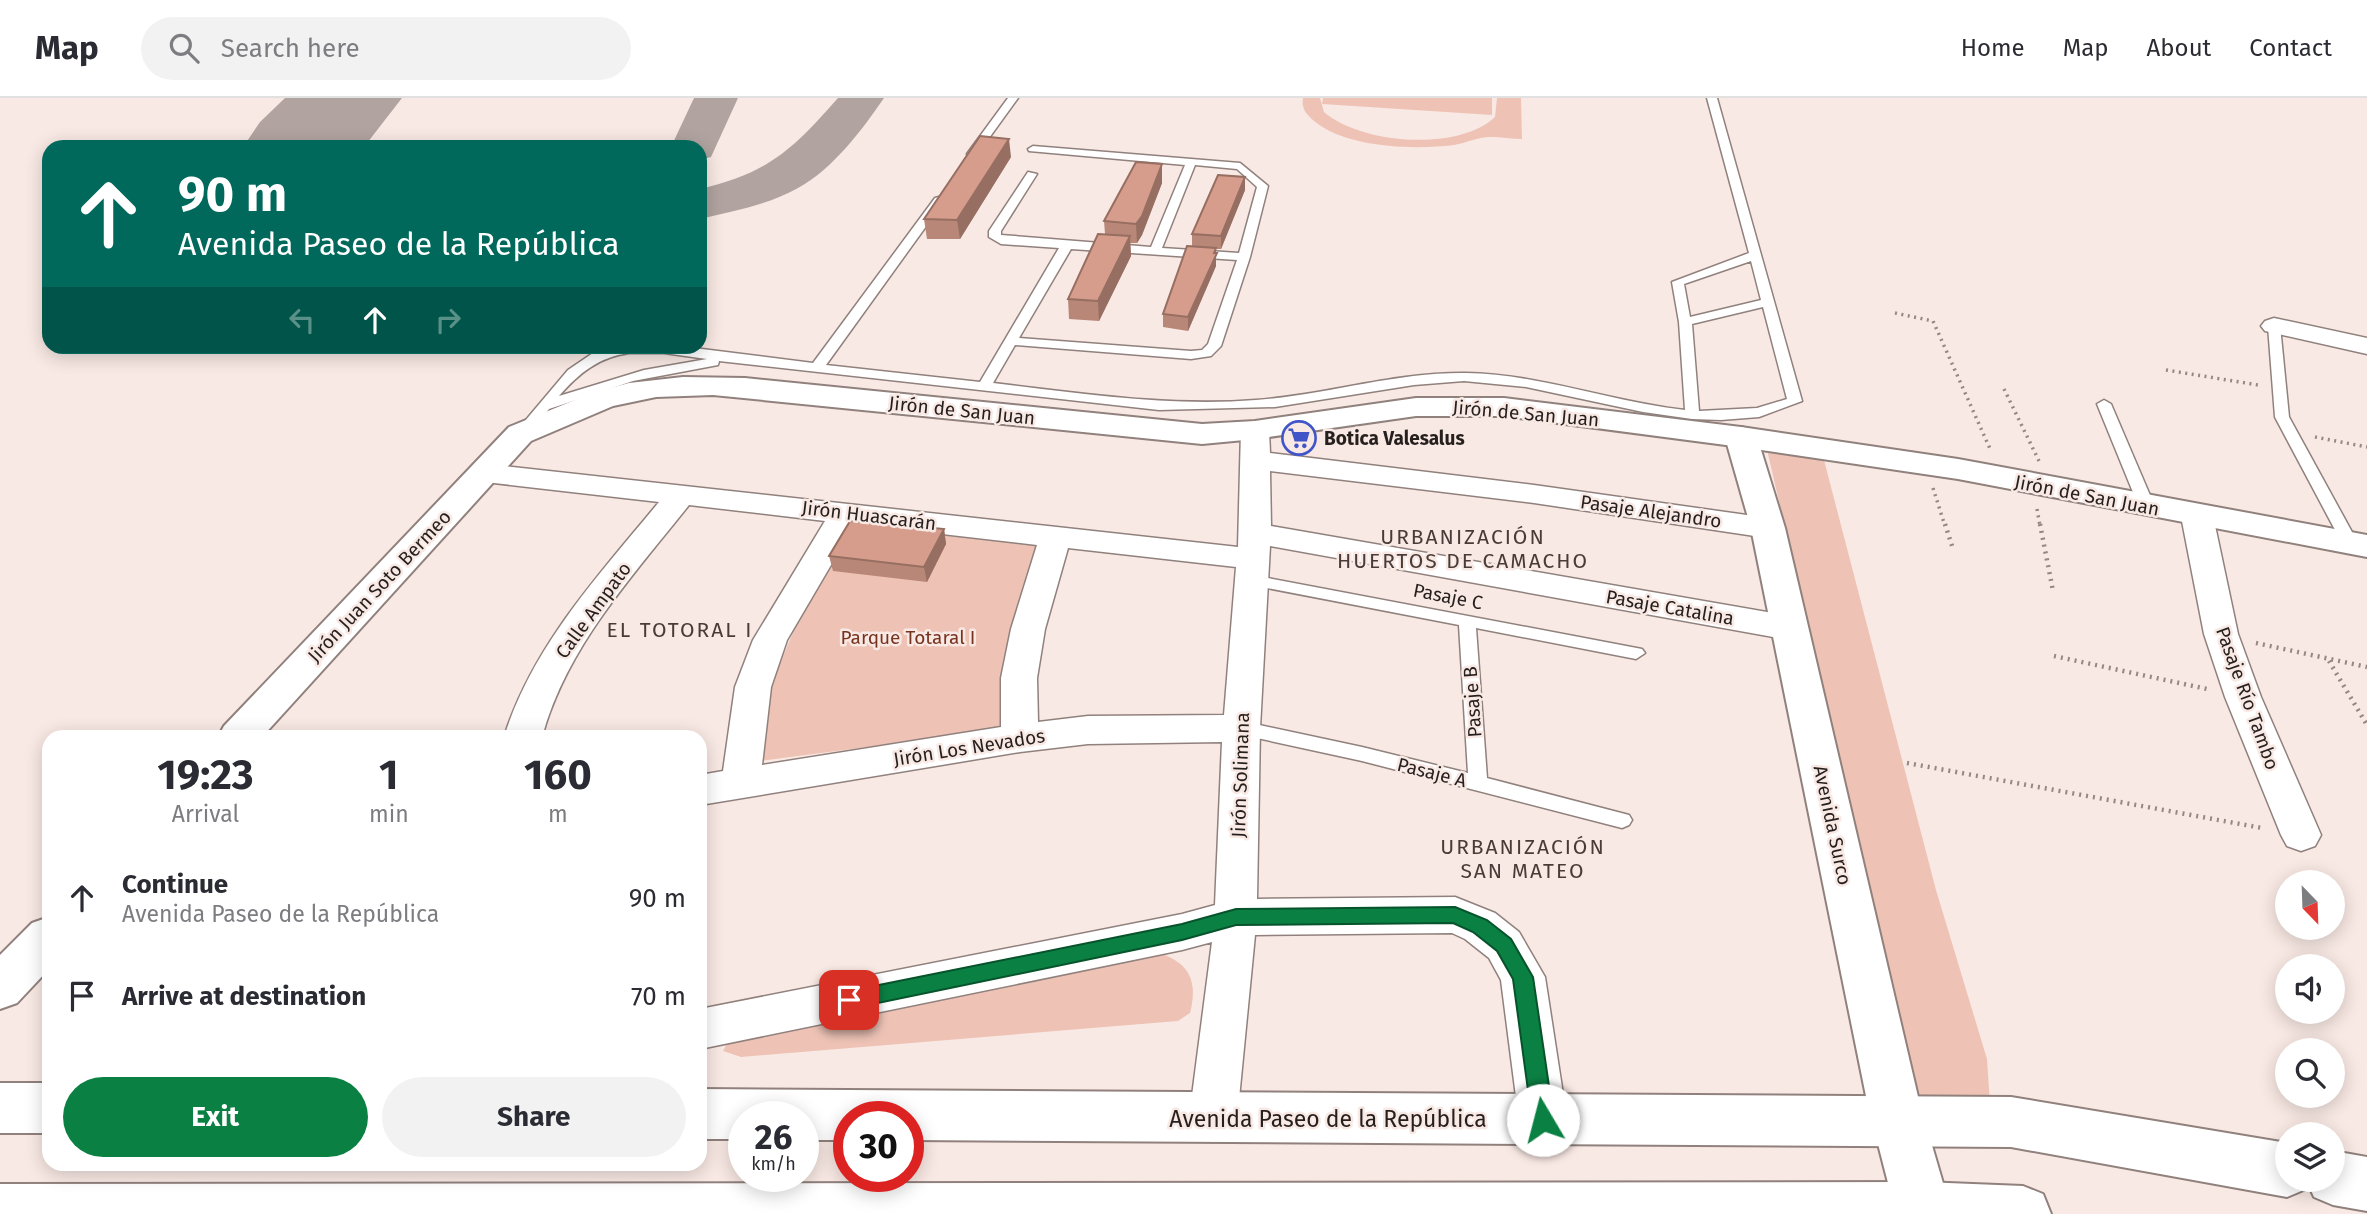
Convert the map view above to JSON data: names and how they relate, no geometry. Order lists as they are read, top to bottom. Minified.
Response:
{"streets":{"main road":["Jirón de San Juan","Jirón Juan Soto Bermeo","Avenida Surco","Avenida Paseo de la República"],"street":["Pasaje Alejandro","Jirón Huascarán","Pasaje Catalina","Calle Ampato","Pasaje Río Tambo","Jirón Los Nevados","Jirón Solimana"],"lane":["Pasaje C","Pasaje B","Pasaje A"]},"crossings":[["Jirón de San Juan","Pasaje Alejandro"],["Jirón de San Juan","Jirón Juan Soto Bermeo"],["Jirón de San Juan","Pasaje Río Tambo"],["Jirón de San Juan","Jirón Solimana"],["Jirón de San Juan","Avenida Surco"],["Pasaje Alejandro","Jirón Solimana"],["Pasaje Alejandro","Avenida Surco"],["Jirón Huascarán","Jirón Juan Soto Bermeo"],["Jirón Huascarán","Pasaje C"],["Jirón Huascarán","Pasaje Catalina"],["Jirón Huascarán","Calle Ampato"],["Jirón Huascarán","Jirón Solimana"],["Pasaje C","Pasaje Catalina"],["Pasaje C","Pasaje B"],["Pasaje C","Jirón Solimana"],["Pasaje Catalina","Jirón Solimana"],["Pasaje Catalina","Avenida Surco"],["Pasaje B","Pasaje A"],["Jirón Los Nevados","Pasaje A"],["Jirón Los Nevados","Jirón Solimana"],["Pasaje A","Jirón Solimana"],["Jirón Solimana","Avenida Paseo de la República"],["Avenida Surco","Avenida Paseo de la República"]],"districts":["URBANIZACIÓN HUERTOS DE CAMACHO","EL TOTORAL I","URBANIZACIÓN SAN MATEO"],"parks":["Parque Totaral I"],"places":{"supermarket":["Botica Valesalus"]},"north":"bottom right","page":{"header":"Map","search":"Search here","nav":["Home","Map","About","Contact"],"turn":["90 m","Avenida Paseo de la República"],"eta":["19:23","Arrival","1","min","160","m"],"list":[{"name":"Continue","note":"Avenida Paseo de la República","value":"90 m"},{"name":"Arrive at destination","value":"70 m"}],"buttons":["Exit","Share"],"speed":"26 km/h","limit":"30"}}
